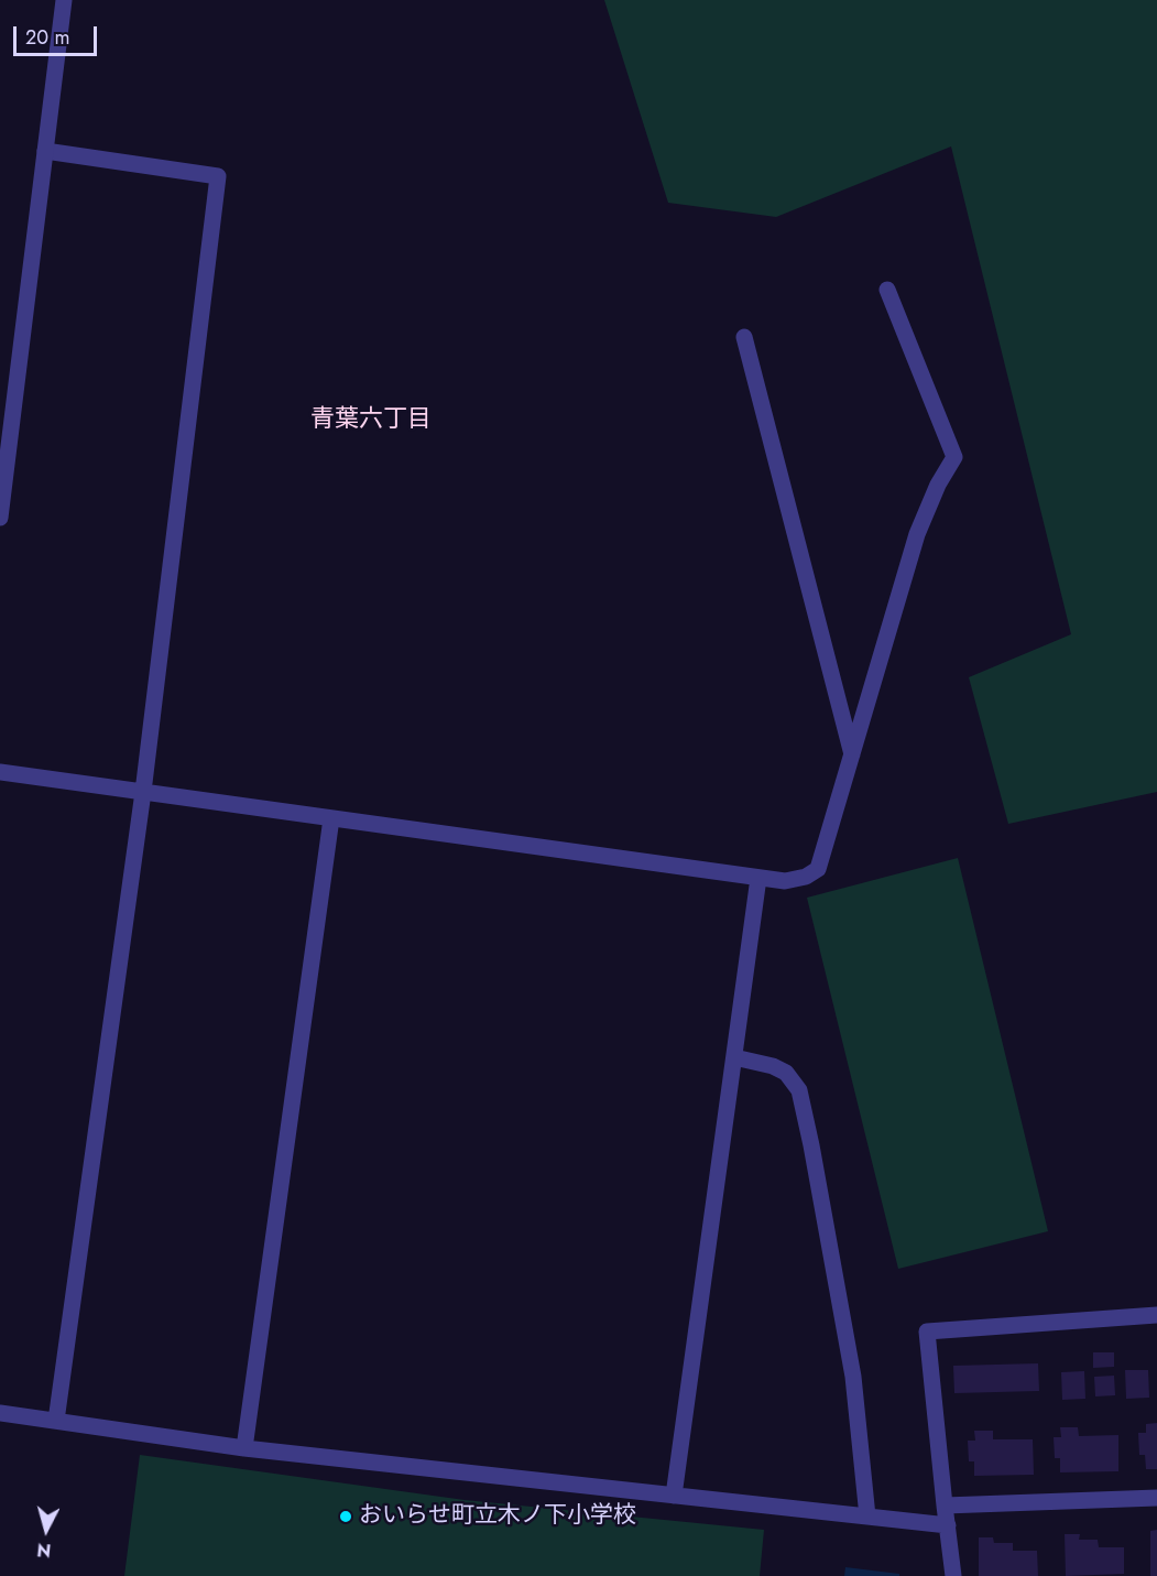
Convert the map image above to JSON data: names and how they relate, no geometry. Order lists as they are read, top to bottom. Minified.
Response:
{"districts":["青葉六丁目"],"places":["おいらせ町立木ノ下小学校"],"scale_bar":"20 m","north":"bottom"}
